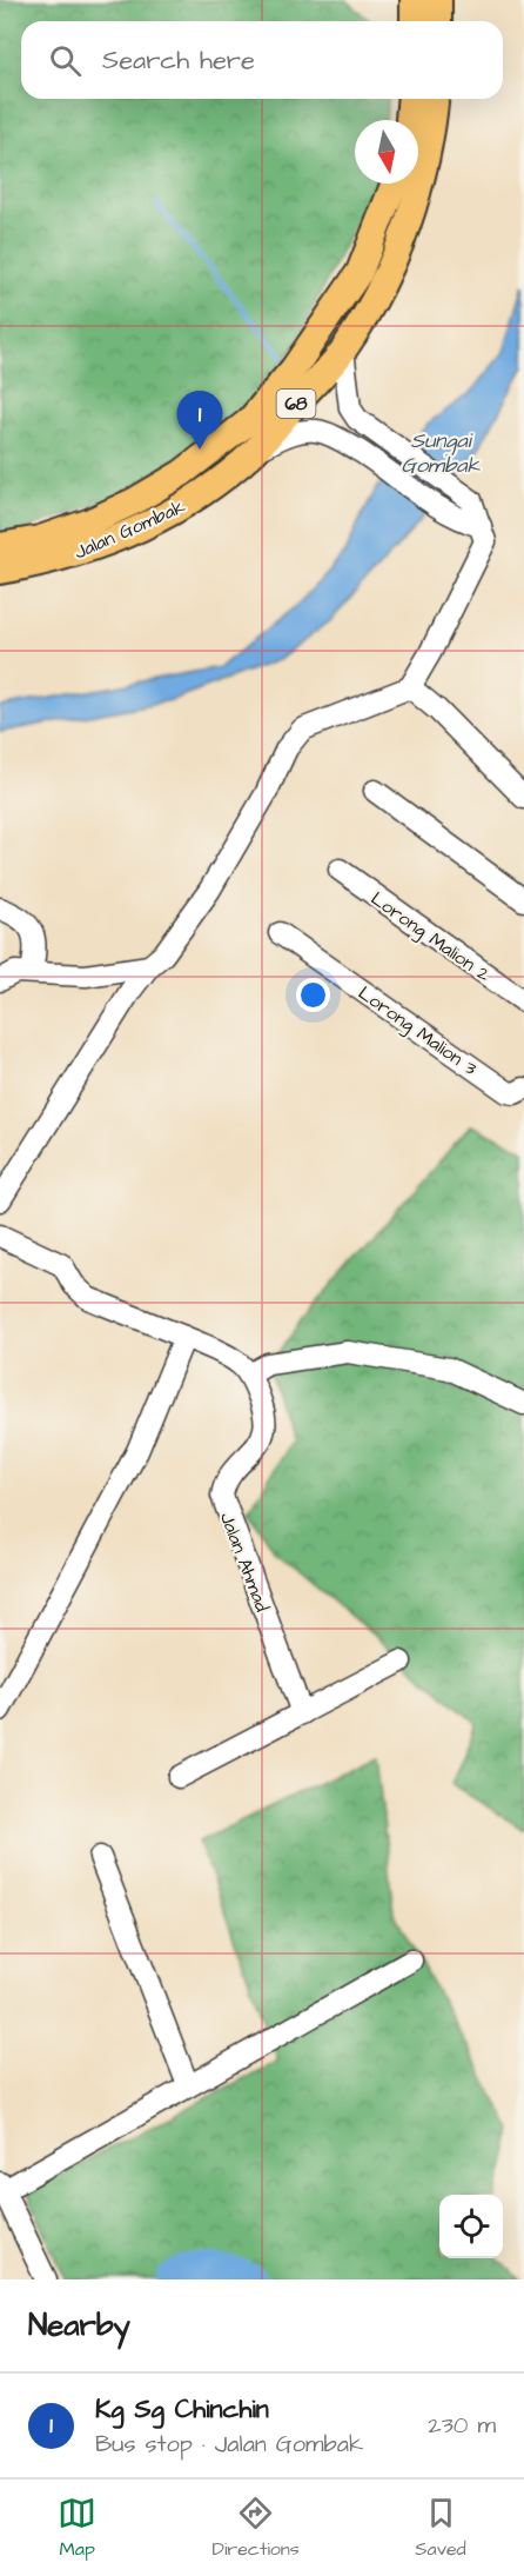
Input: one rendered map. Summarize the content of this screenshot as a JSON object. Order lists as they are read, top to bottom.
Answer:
{
  "streets": {
    "main road": ["68", "Jalan Gombak"],
    "street": ["Lorong Malion 2", "Lorong Malion 3", "Jalan Ahmad"]
  },
  "water": ["Sungai Gombak"],
  "north": "bottom",
  "page": {
    "search": "Search here",
    "pins": "1",
    "heading": "Nearby",
    "list": [
      {
        "mark": "1",
        "name": "Kg Sg Chinchin",
        "note": "Bus stop · Jalan Gombak",
        "value": "230 m"
      }
    ],
    "nav": ["Map", "Directions", "Saved"]
  }
}
